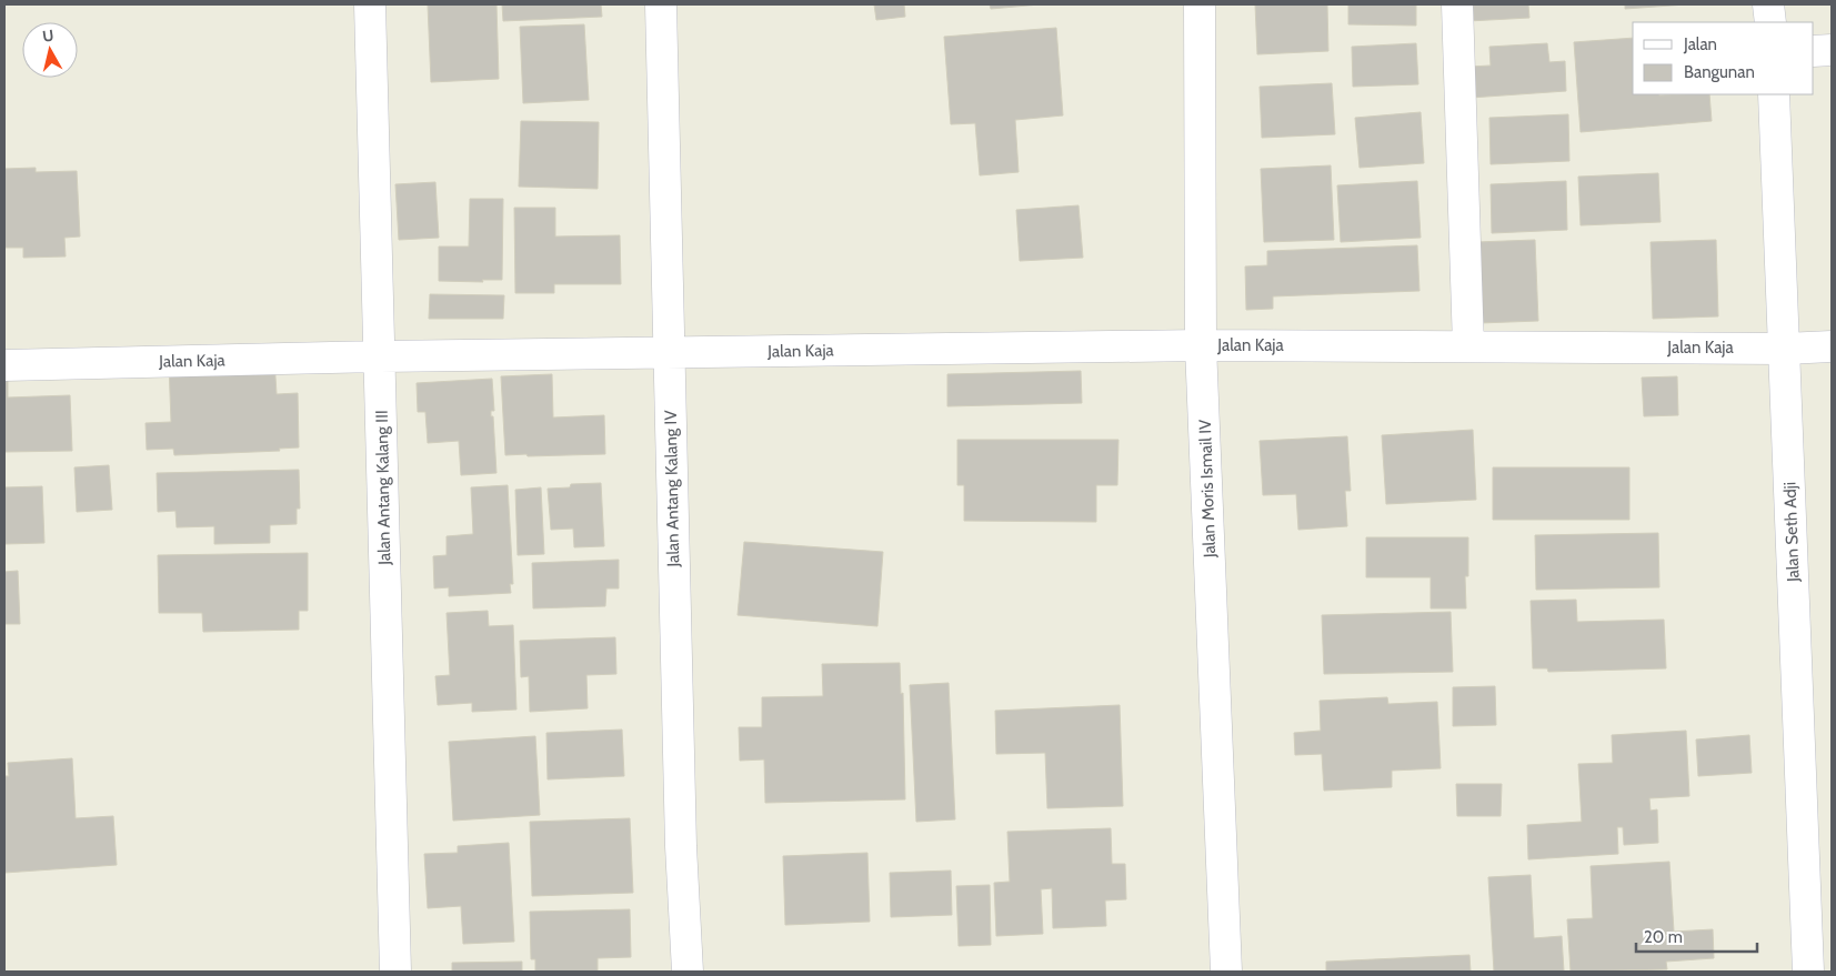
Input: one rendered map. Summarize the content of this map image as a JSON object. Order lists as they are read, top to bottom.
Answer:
{
  "streets": {
    "street": [
      "Jalan Kaja",
      "Jalan Antang Kalang III",
      "Jalan Antang Kalang IV",
      "Jalan Moris Ismail IV",
      "Jalan Seth Adji"
    ]
  },
  "crossings": [
    ["Jalan Kaja", "Jalan Antang Kalang III"],
    ["Jalan Kaja", "Jalan Antang Kalang IV"],
    ["Jalan Kaja", "Jalan Moris Ismail IV"],
    ["Jalan Kaja", "Jalan Seth Adji"]
  ],
  "legend": ["Jalan", "Bangunan"],
  "scale_bar": "20 m",
  "north": "top"
}
